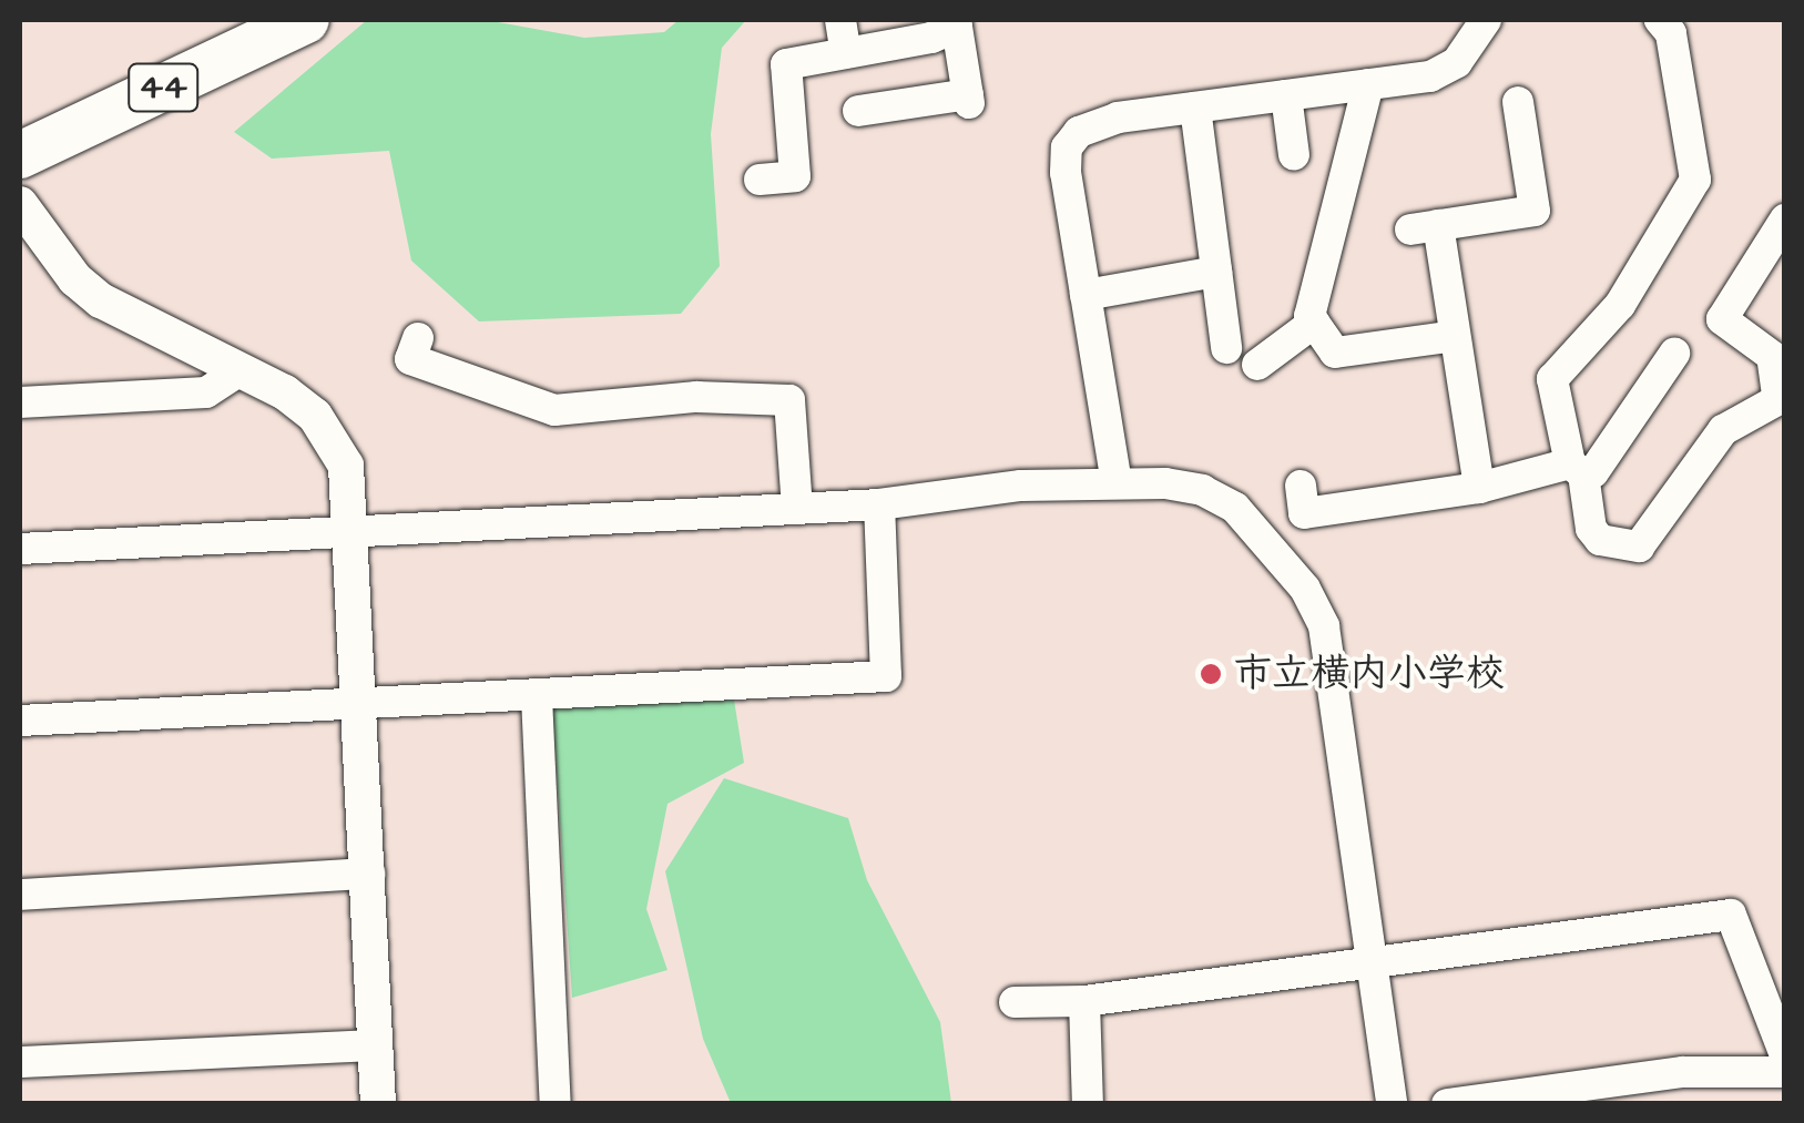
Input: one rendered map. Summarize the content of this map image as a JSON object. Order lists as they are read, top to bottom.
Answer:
{
  "streets": {
    "main road": ["44"]
  },
  "places": ["市立横内小学校"]
}
